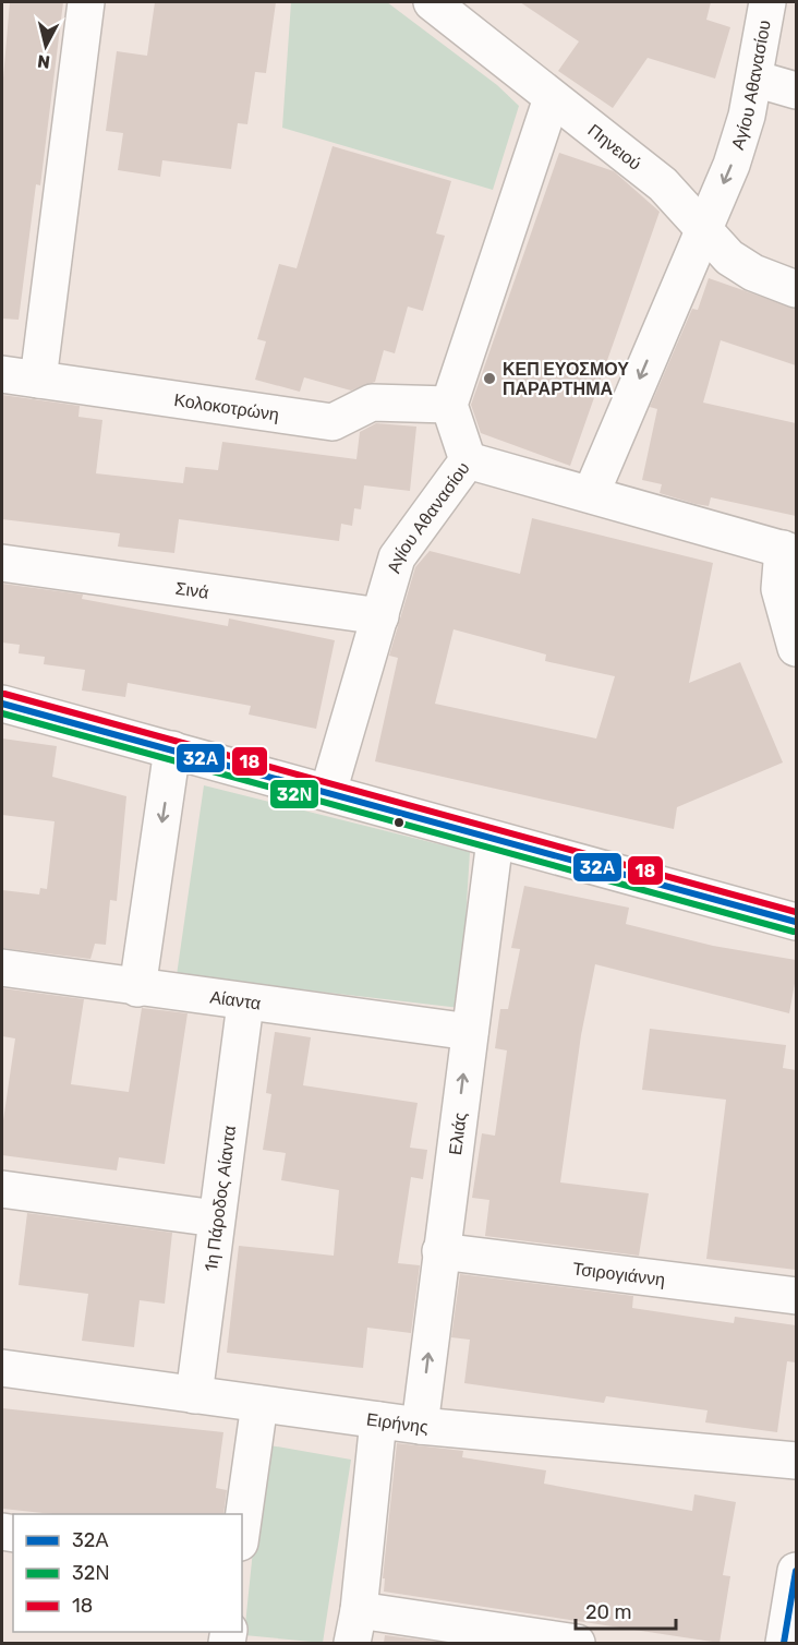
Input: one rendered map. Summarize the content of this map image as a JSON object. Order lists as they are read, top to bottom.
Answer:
{
  "streets": {
    "street": [
      "Αγίου Αθανασίου",
      "Πηνειού",
      "Κολοκοτρώνη",
      "Σινά",
      "Αίαντα",
      "Ελιάς",
      "1η Πάροδος Αίαντα",
      "Τσιρογιάννη",
      "Ειρήνης"
    ]
  },
  "crossings": [
    ["Αγίου Αθανασίου", "Πηνειού"],
    ["Αγίου Αθανασίου", "Κολοκοτρώνη"],
    ["Αγίου Αθανασίου", "Σινά"],
    ["Αίαντα", "Ελιάς"],
    ["Αίαντα", "1η Πάροδος Αίαντα"],
    ["Ελιάς", "Τσιρογιάννη"],
    ["Ελιάς", "Ειρήνης"],
    ["1η Πάροδος Αίαντα", "Ειρήνης"]
  ],
  "one_way": ["Ελιάς"],
  "places": ["ΚΕΠ ΕΥΟΣΜΟΥ ΠΑΡΑΡΤΗΜΑ"],
  "lines": ["transit line 18", "transit line 32Α", "transit line 32Ν"],
  "legend": ["32Α", "32Ν", "18"],
  "scale_bar": "20 m",
  "north": "bottom"
}
